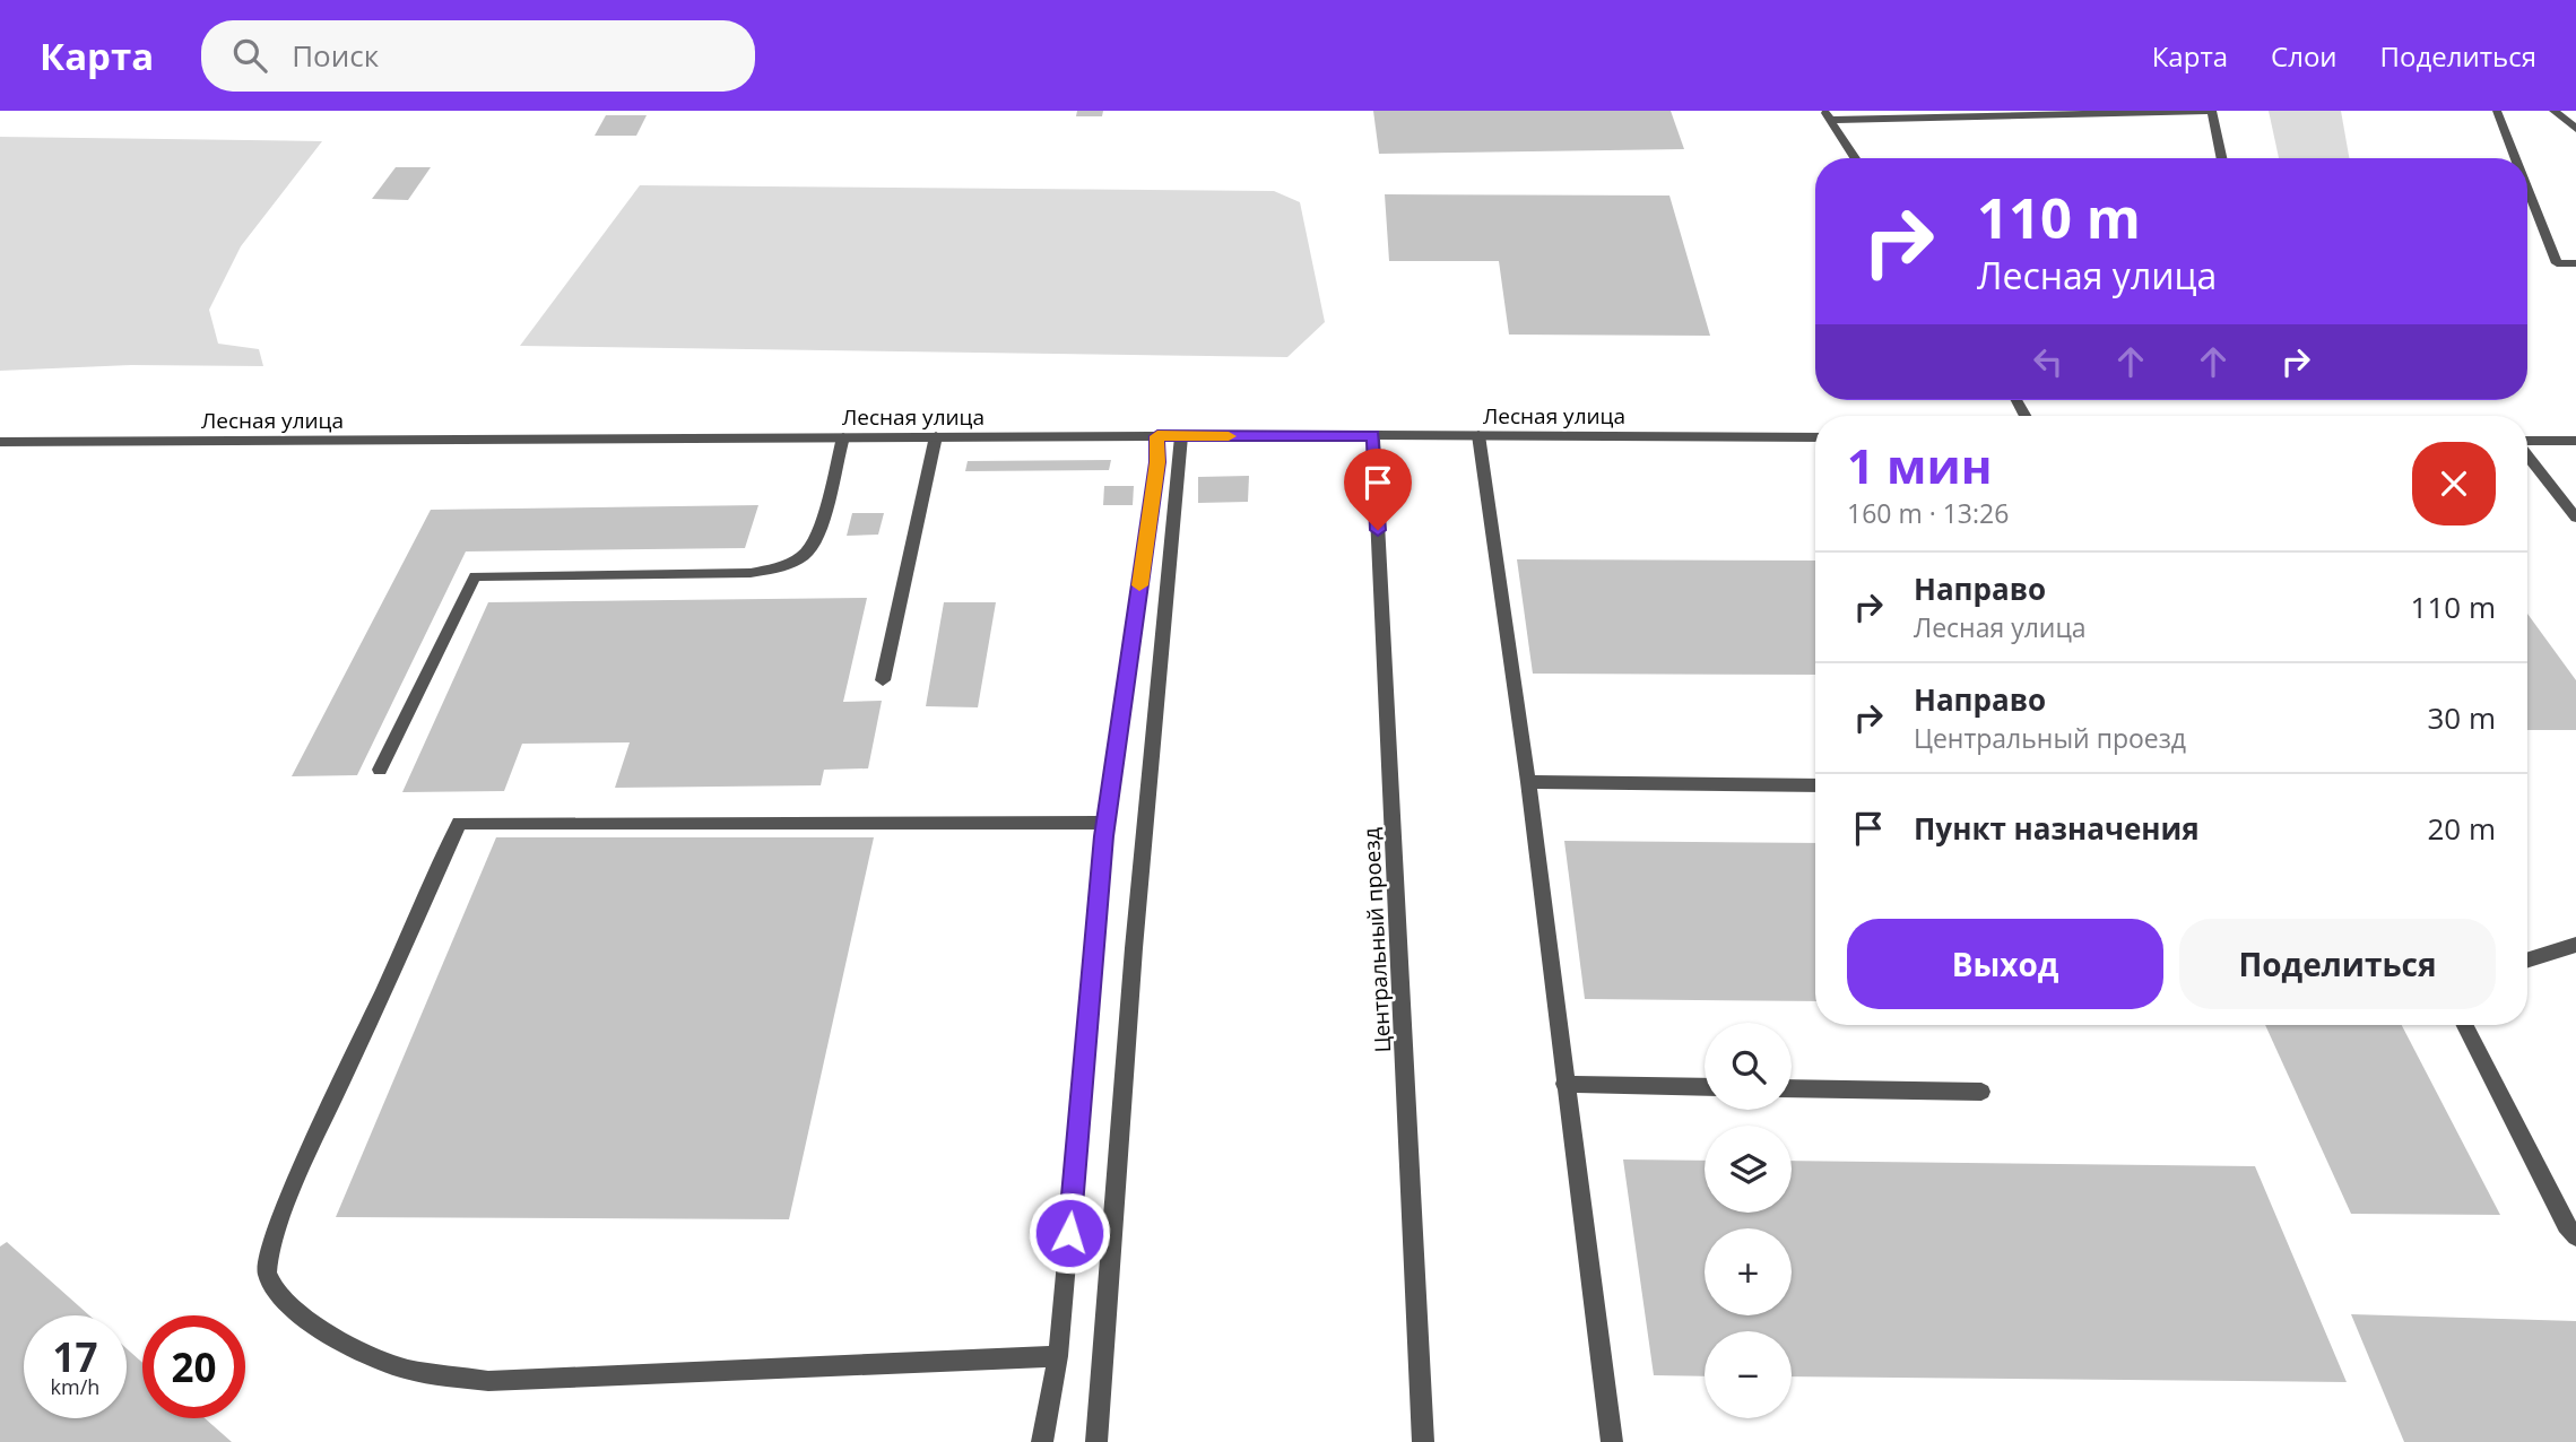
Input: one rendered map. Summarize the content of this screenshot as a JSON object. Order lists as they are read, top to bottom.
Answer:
{
  "streets": {
    "street": ["Лесная улица", "Центральный проезд"]
  },
  "crossings": [
    ["Лесная улица", "Центральный проезд"]
  ],
  "page": {
    "header": "Карта",
    "search": "Поиск",
    "nav": ["Карта", "Слои", "Поделиться"],
    "turn": ["110 m", "Лесная улица"],
    "heading": ["1 мин", "160 m · 13:26"],
    "list": [
      {
        "name": "Направо",
        "note": "Лесная улица",
        "value": "110 m"
      },
      {
        "name": "Направо",
        "note": "Центральный проезд",
        "value": "30 m"
      },
      {
        "name": "Пункт назначения",
        "value": "20 m"
      }
    ],
    "buttons": ["Выход", "Поделиться"],
    "map_buttons": ["+", "−"],
    "speed": "17 km/h",
    "limit": "20"
  }
}
